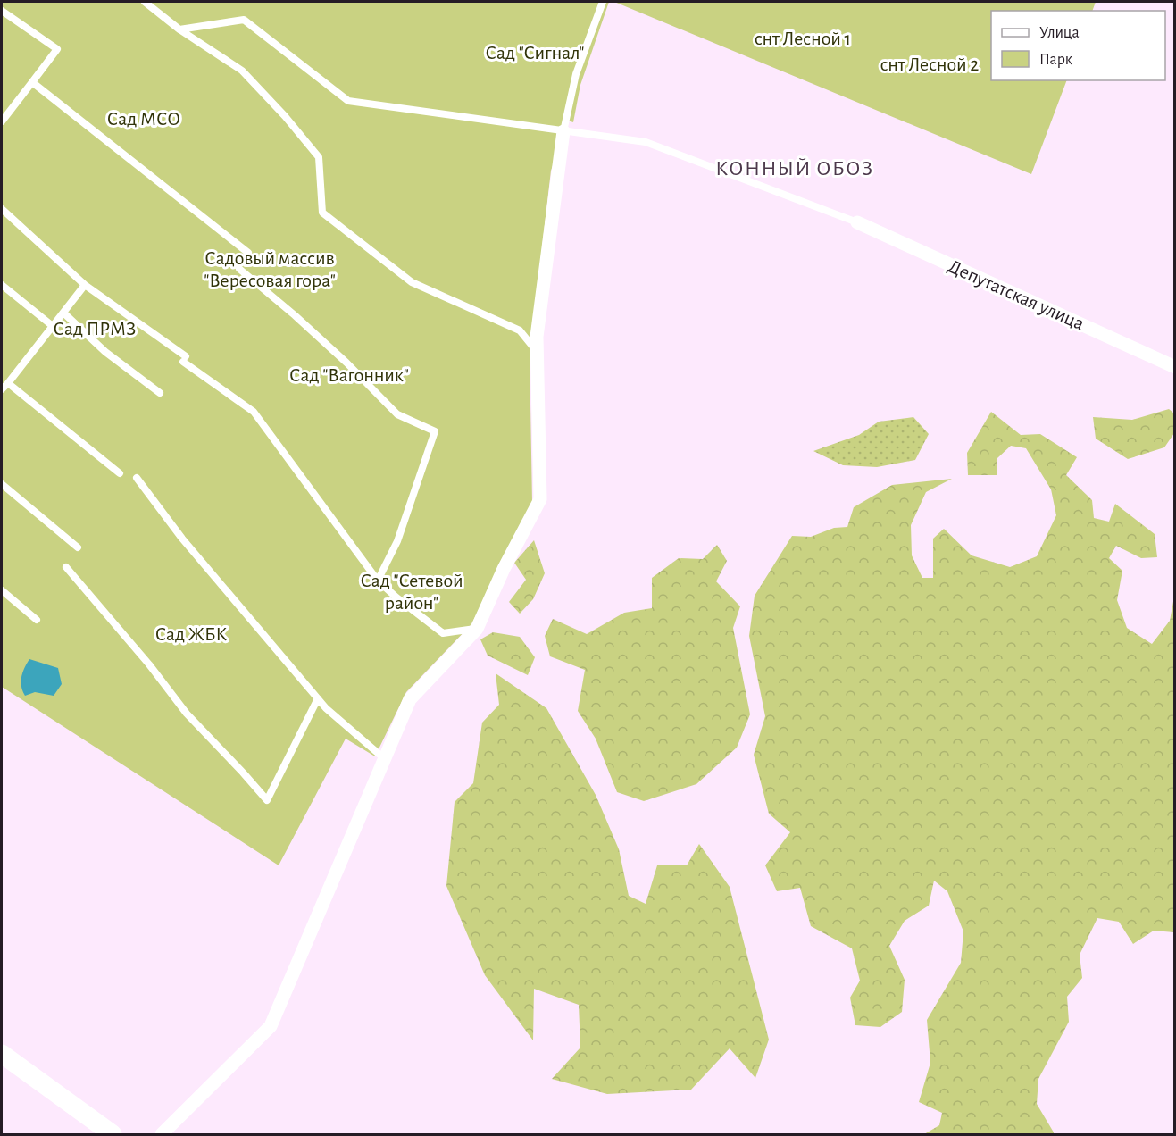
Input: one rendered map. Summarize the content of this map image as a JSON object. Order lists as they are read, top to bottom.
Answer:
{
  "streets": {
    "street": ["Депутатская улица"]
  },
  "districts": ["КОННЫЙ ОБОЗ"],
  "parks": [
    "снт Лесной 1",
    "Сад \"Сигнал\"",
    "снт Лесной 2",
    "Сад МСО",
    "Садовый массив \"Вересовая гора\"",
    "Сад ПРМЗ",
    "Сад \"Вагонник\"",
    "Сад \"Сетевой район\"",
    "Сад ЖБК"
  ],
  "legend": ["Улица", "Парк"]
}
